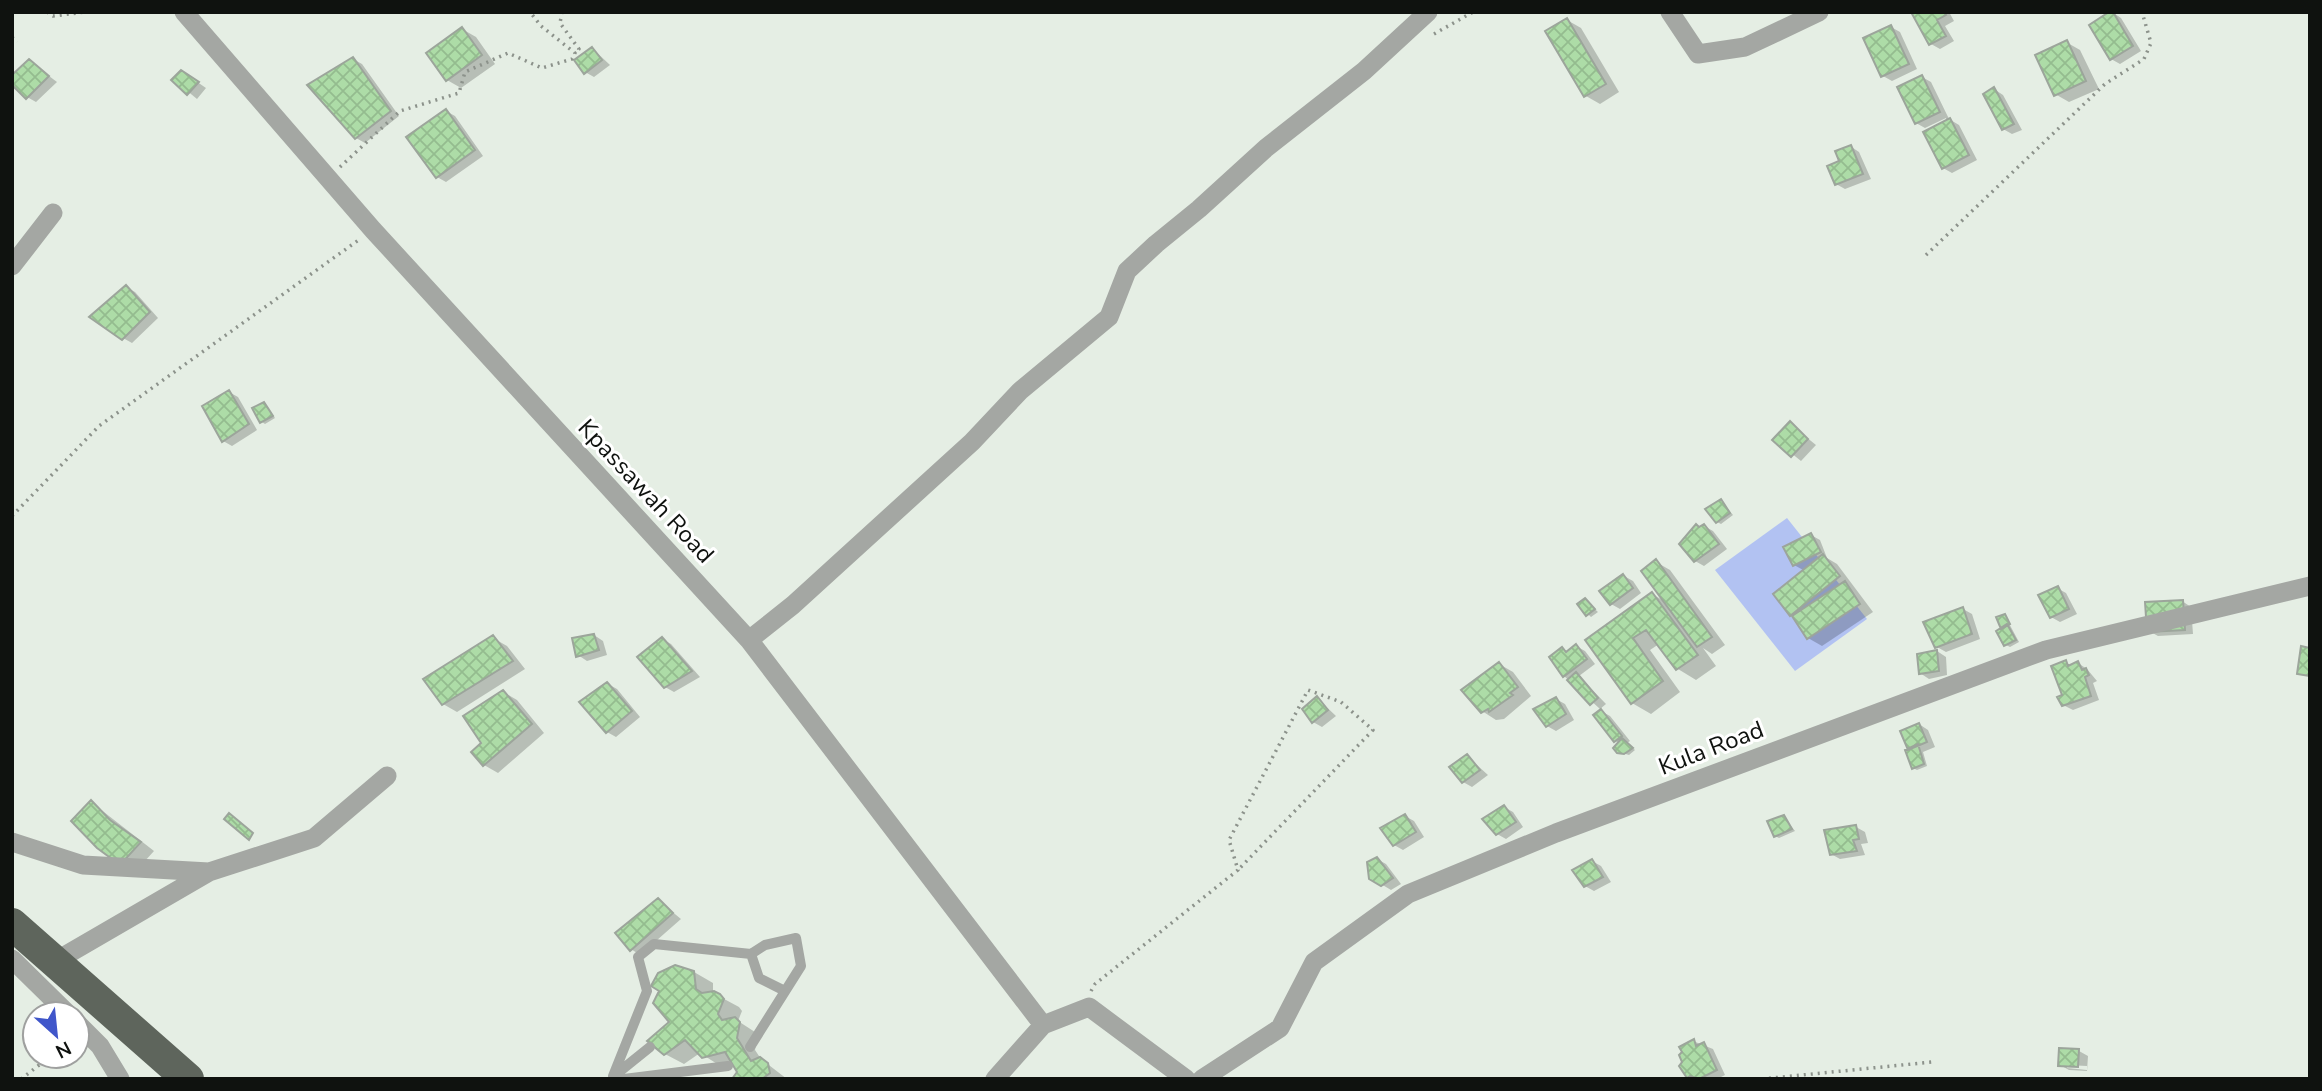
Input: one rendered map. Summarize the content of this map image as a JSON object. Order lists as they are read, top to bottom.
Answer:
{
  "streets": {
    "street": ["Kpassawah Road", "Kula Road"]
  },
  "north": "bottom right"
}
